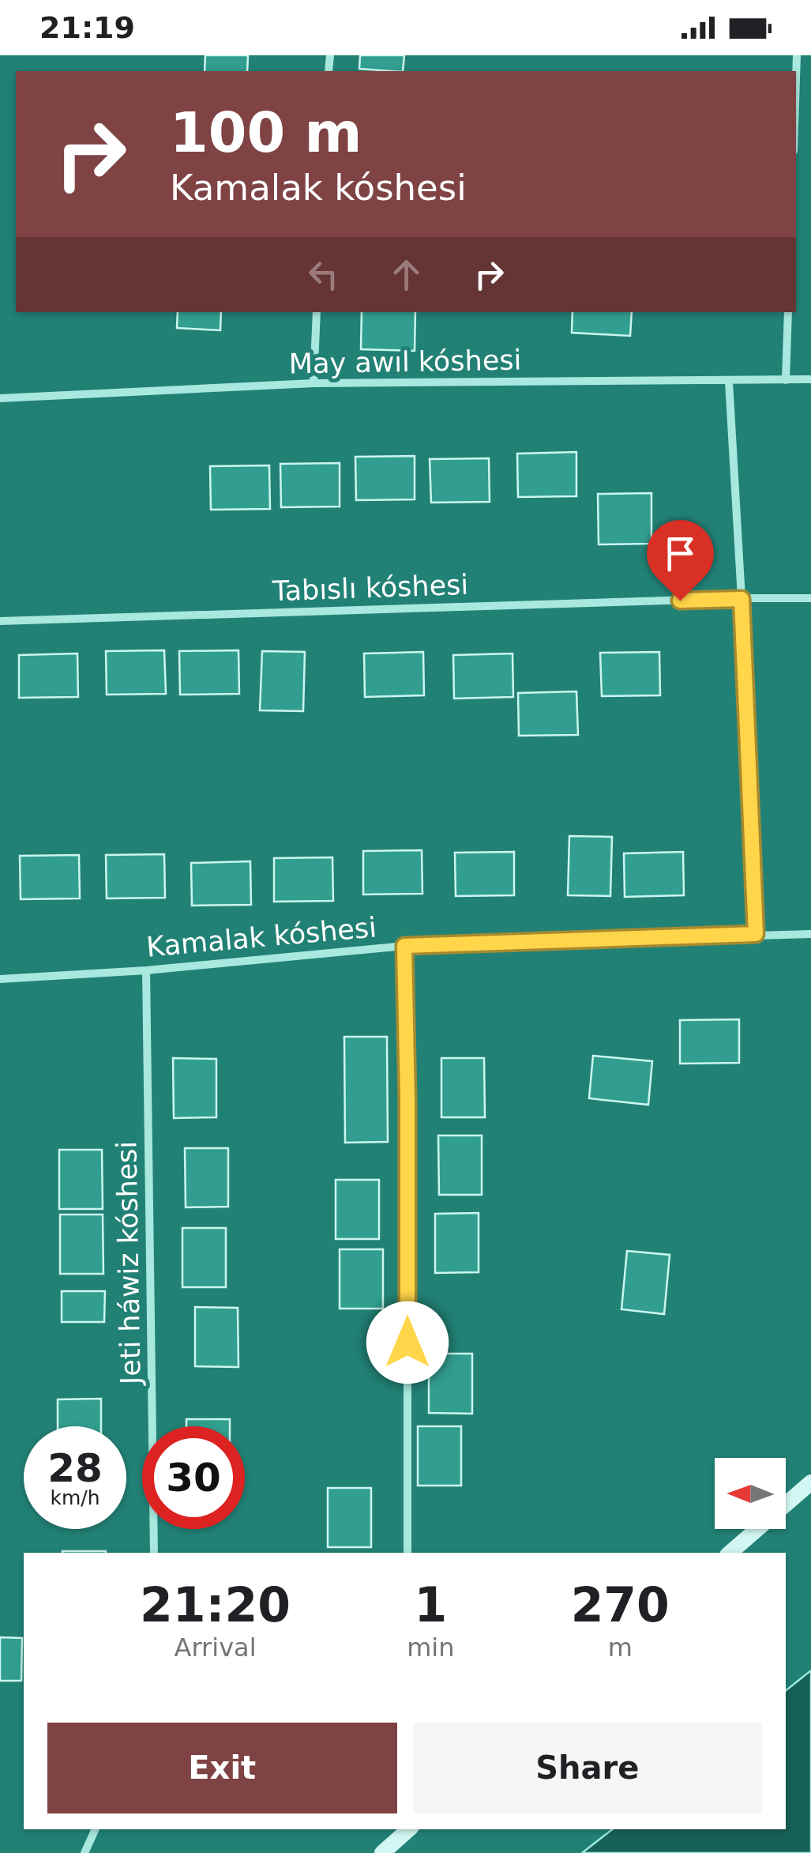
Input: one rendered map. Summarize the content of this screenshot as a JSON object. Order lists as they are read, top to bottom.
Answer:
{
  "streets": {
    "street": [
      "May awıl kóshesi",
      "Tabıslı kóshesi",
      "Kamalak kóshesi",
      "Jeti háwiz kóshesi"
    ]
  },
  "crossings": [
    ["Kamalak kóshesi", "Jeti háwiz kóshesi"]
  ],
  "north": "left",
  "page": {
    "status": "21:19",
    "turn": ["100 m", "Kamalak kóshesi"],
    "speed": "28 km/h",
    "limit": "30",
    "eta": [
      "21:20",
      "Arrival",
      "1",
      "min",
      "270",
      "m"
    ],
    "buttons": ["Exit", "Share"]
  }
}
